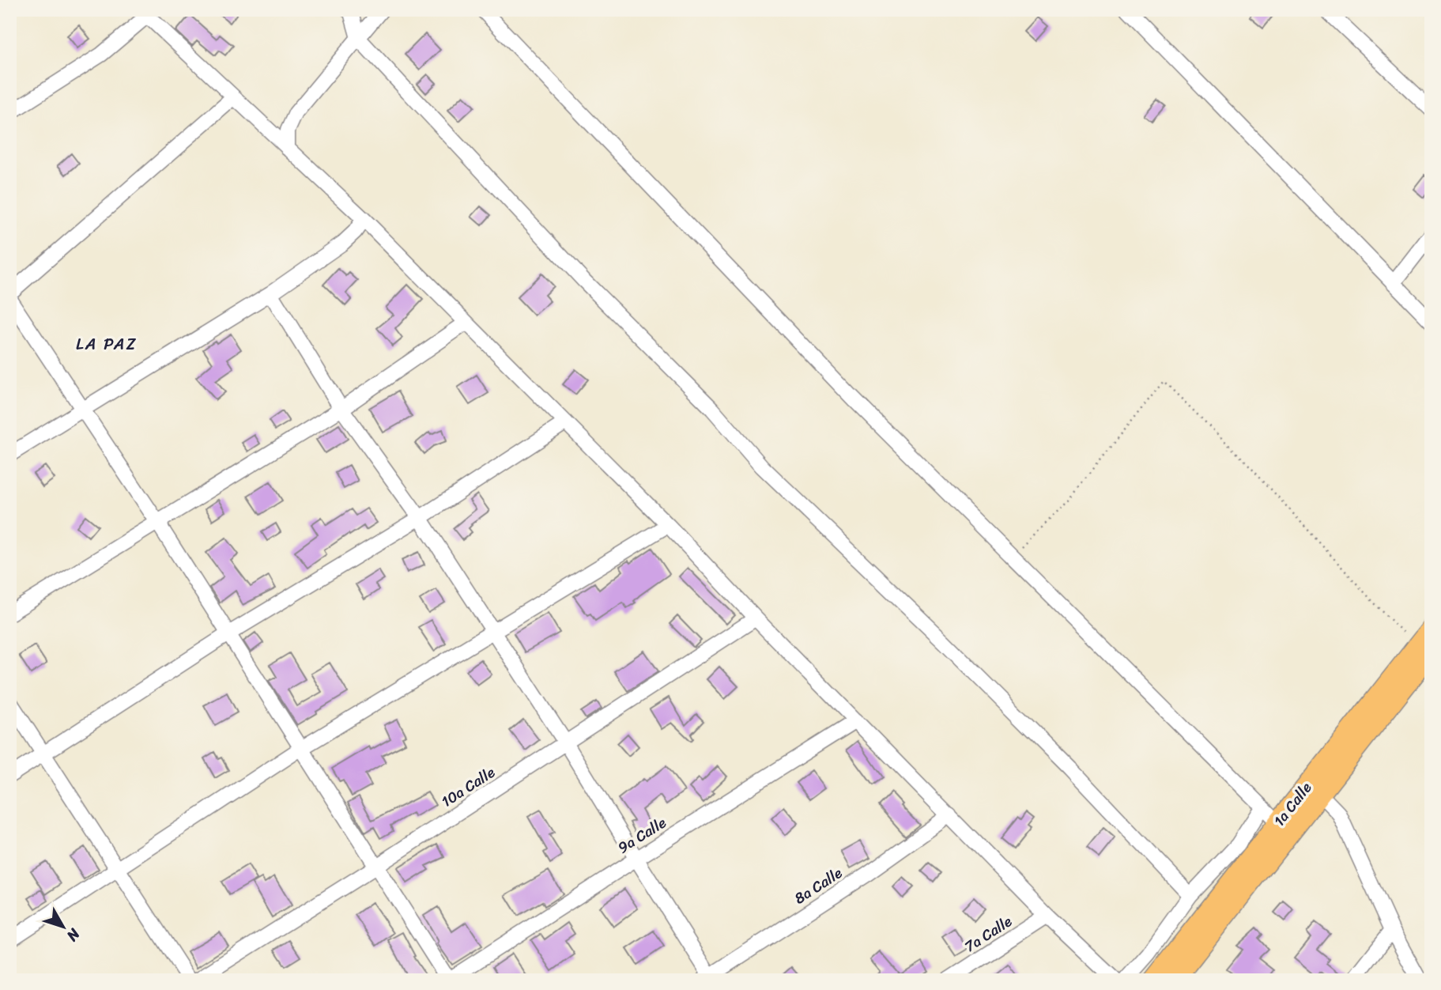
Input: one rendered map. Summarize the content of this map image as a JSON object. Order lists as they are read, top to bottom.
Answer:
{
  "streets": {
    "main road": ["1a Calle"],
    "street": [
      "10a Calle",
      "9a Calle",
      "8a Calle",
      "7a Calle"
    ]
  },
  "districts": ["LA PAZ"],
  "north": "bottom right"
}
